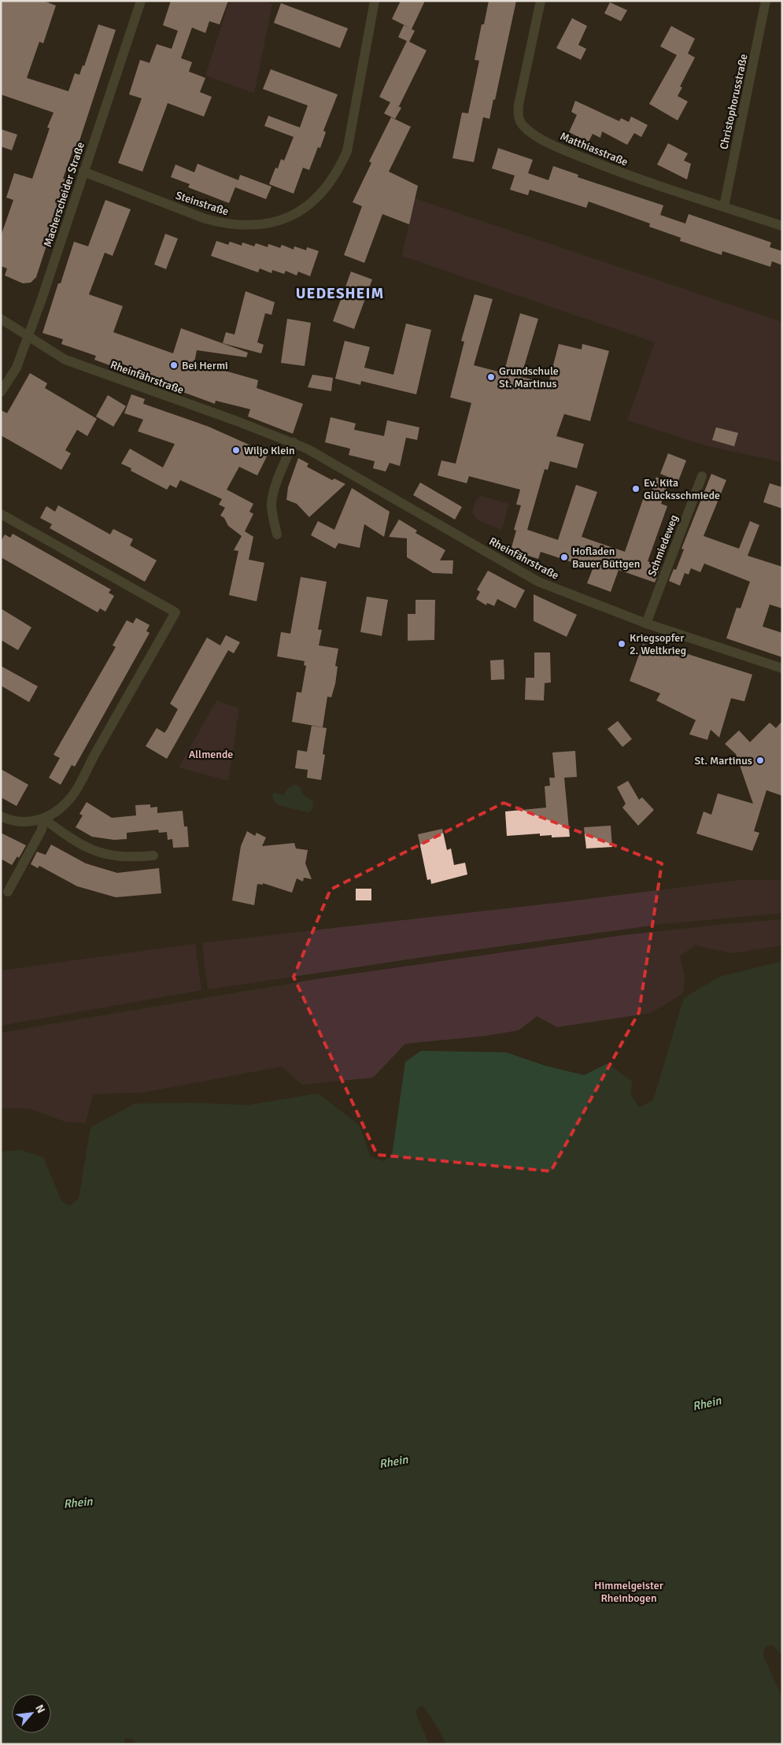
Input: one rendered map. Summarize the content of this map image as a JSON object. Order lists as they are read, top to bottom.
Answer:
{
  "streets": {
    "street": [
      "Christophorusstraße",
      "Matthiasstraße",
      "Macherscheider Straße",
      "Steinstraße",
      "Rheinfährstraße",
      "Schmiedeweg"
    ]
  },
  "crossings": [
    ["Christophorusstraße", "Matthiasstraße"],
    ["Macherscheider Straße", "Steinstraße"],
    ["Macherscheider Straße", "Rheinfährstraße"],
    ["Rheinfährstraße", "Schmiedeweg"]
  ],
  "districts": ["UEDESHEIM"],
  "water": ["Rhein"],
  "parks": ["Allmende", "Himmelgeister Rheinbogen"],
  "places": [
    "Bei Hermi",
    "Grundschule St. Martinus",
    "Wiljo Klein",
    "Ev. Kita Glücksschmiede",
    "Hofladen Bauer Büttgen",
    "Kriegsopfer 2. Weltkrieg",
    "St. Martinus"
  ],
  "north": "top right"
}
